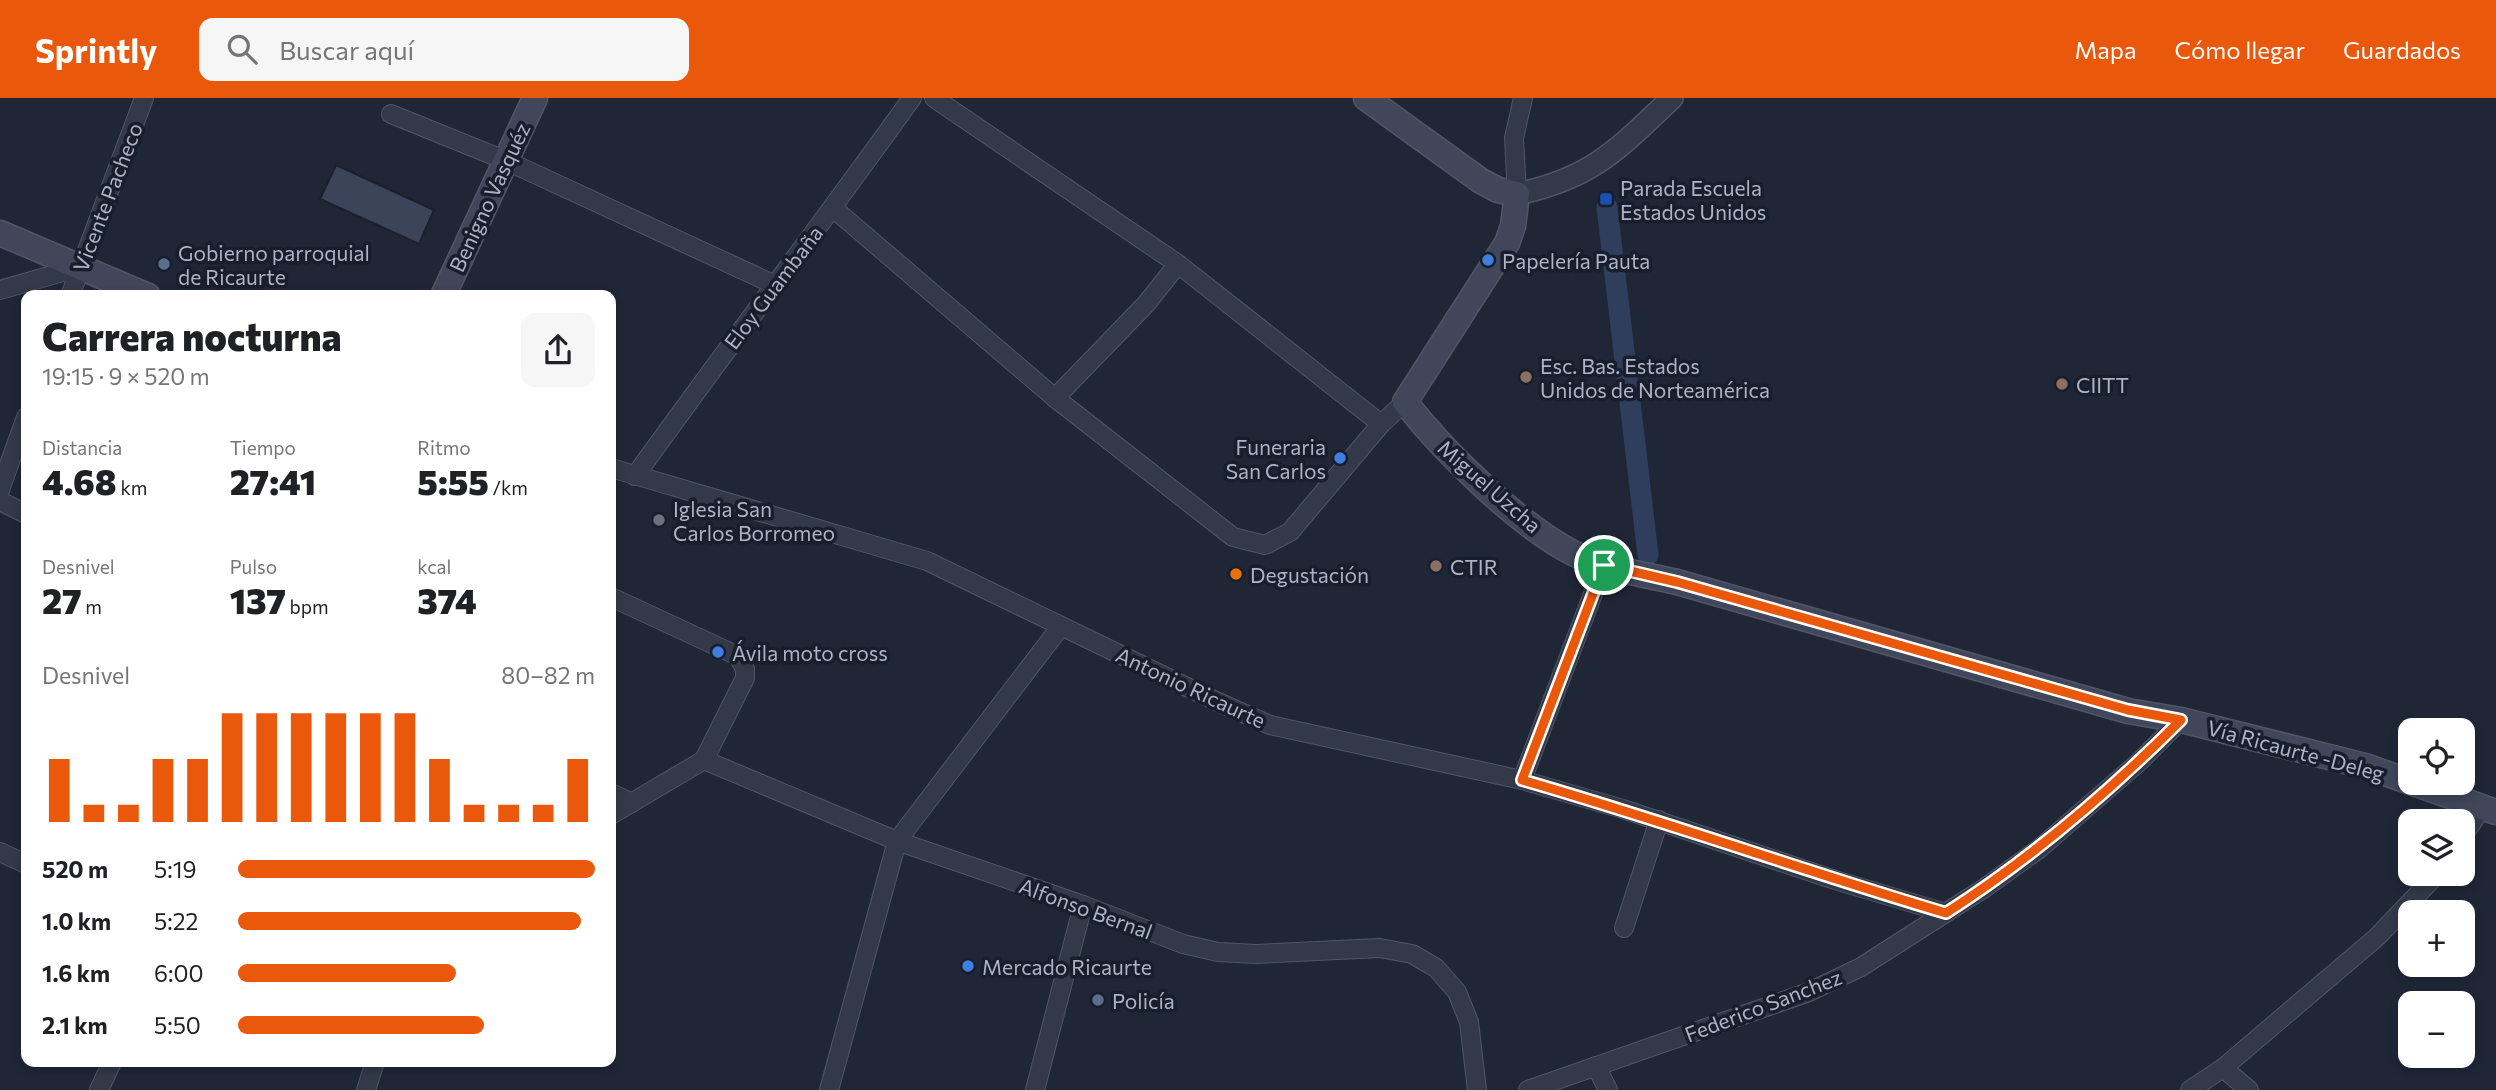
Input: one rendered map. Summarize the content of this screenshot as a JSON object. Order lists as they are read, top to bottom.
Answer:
{
  "streets": {
    "main road": ["Benigno Vasquéz", "Miguel Uzcha", "Vía Ricaurte -Deleg"],
    "street": [
      "Vicente Pacheco",
      "Eloy Guambaña",
      "Antonio Ricaurte",
      "Alfonso Bernal",
      "Federico Sanchez"
    ]
  },
  "crossings": [
    ["Eloy Guambaña", "Antonio Ricaurte"],
    ["Miguel Uzcha", "Vía Ricaurte -Deleg"],
    ["Miguel Uzcha", "Federico Sanchez"],
    ["Antonio Ricaurte", "Federico Sanchez"],
    ["Vía Ricaurte -Deleg", "Federico Sanchez"]
  ],
  "places": {
    "transit": ["Parada Escuela Estados Unidos"],
    "other": [
      "Papelería Pauta",
      "Gobierno parroquial de Ricaurte",
      "Esc. Bas. Estados Unidos de Norteamérica",
      "CIITT",
      "Funeraria San Carlos",
      "Iglesia San Carlos Borromeo",
      "CTIR",
      "Degustación",
      "Ávila moto cross",
      "Mercado Ricaurte",
      "Policía"
    ]
  },
  "page": {
    "header": "Sprintly",
    "search": "Buscar aquí",
    "nav": ["Mapa", "Cómo llegar", "Guardados"],
    "heading": ["Carrera nocturna", "19:15 · 9 × 520 m"],
    "stats": [
      ["Distancia", "4.68 km"],
      ["Tiempo", "27:41"],
      ["Ritmo", "5:55 /km"],
      ["Desnivel", "27 m"],
      ["Pulso", "137 bpm"],
      ["kcal", "374"]
    ],
    "chart": ["Desnivel", "80–82 m"],
    "map_buttons": ["+", "−"],
    "list": [
      {
        "name": "520 m",
        "note": "5:19"
      },
      {
        "name": "1.0 km",
        "note": "5:22"
      },
      {
        "name": "1.6 km",
        "note": "6:00"
      },
      {
        "name": "2.1 km",
        "note": "5:50"
      }
    ]
  }
}
